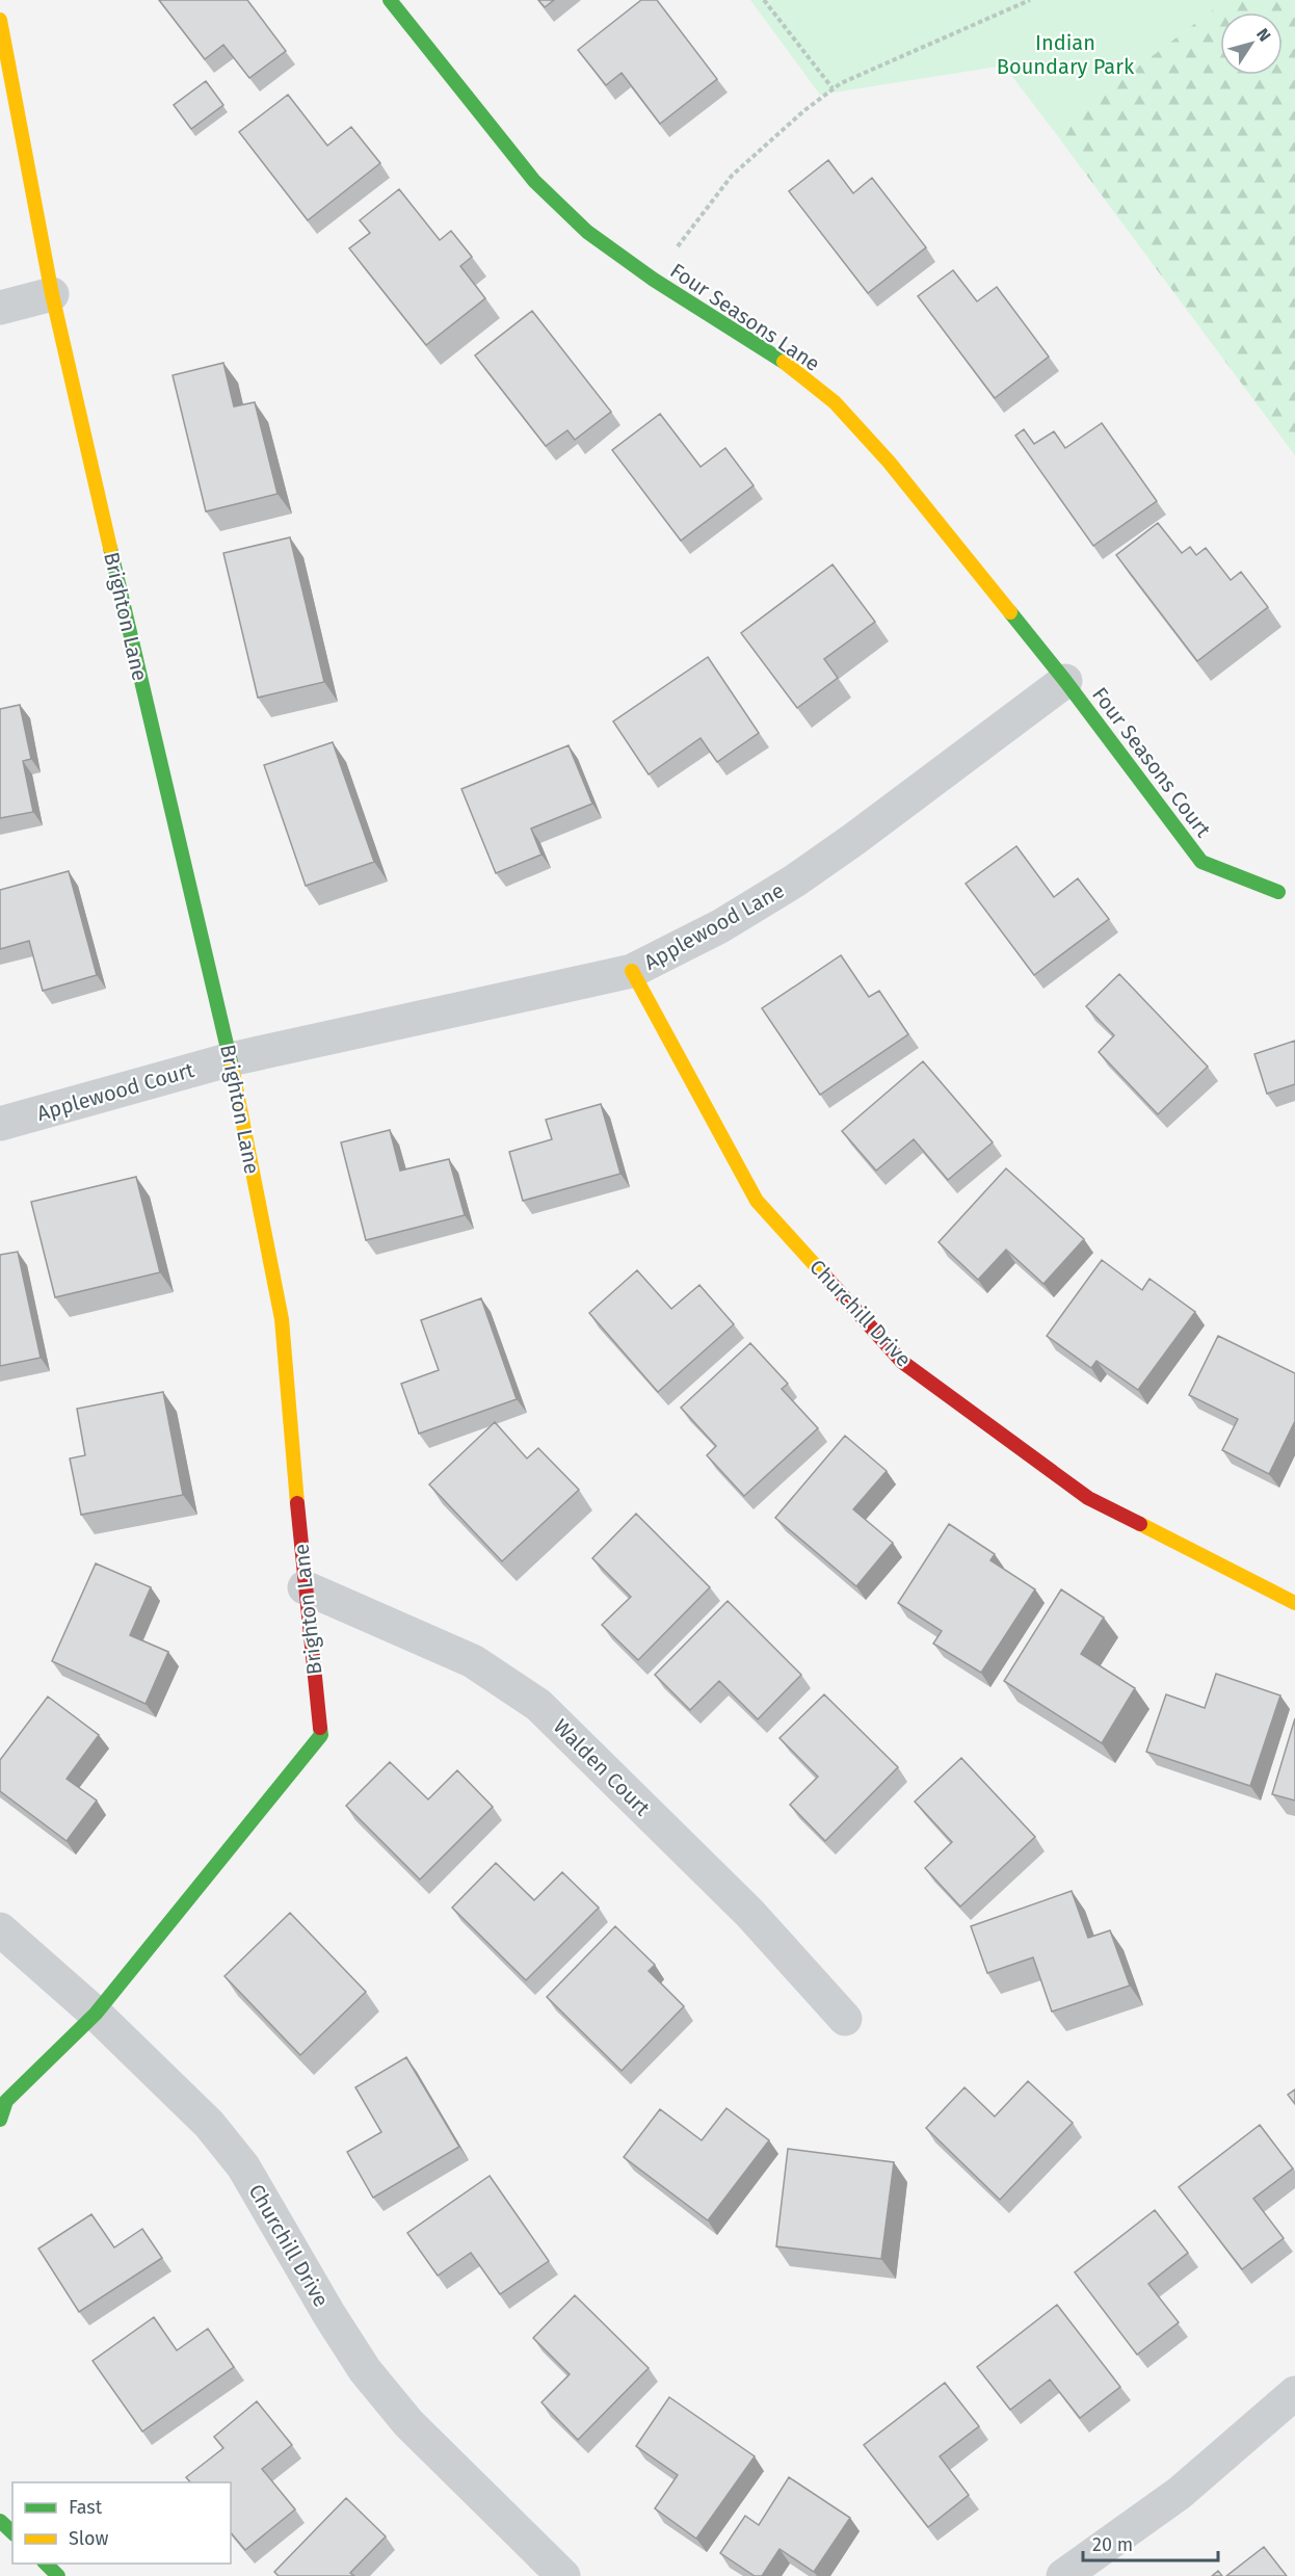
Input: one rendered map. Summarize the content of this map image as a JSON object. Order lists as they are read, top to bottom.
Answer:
{
  "streets": {
    "street": [
      "Four Seasons Lane",
      "Brighton Lane",
      "Four Seasons Court",
      "Applewood Lane",
      "Applewood Court",
      "Churchill Drive",
      "Walden Court"
    ]
  },
  "crossings": [
    ["Four Seasons Lane", "Four Seasons Court"],
    ["Four Seasons Lane", "Applewood Lane"],
    ["Brighton Lane", "Applewood Lane"],
    ["Brighton Lane", "Applewood Court"],
    ["Brighton Lane", "Churchill Drive"],
    ["Brighton Lane", "Walden Court"],
    ["Four Seasons Court", "Applewood Lane"],
    ["Applewood Lane", "Applewood Court"],
    ["Applewood Lane", "Churchill Drive"]
  ],
  "parks": ["Indian Boundary Park"],
  "legend": ["Fast", "Slow"],
  "scale_bar": "20 m",
  "north": "top right"
}
